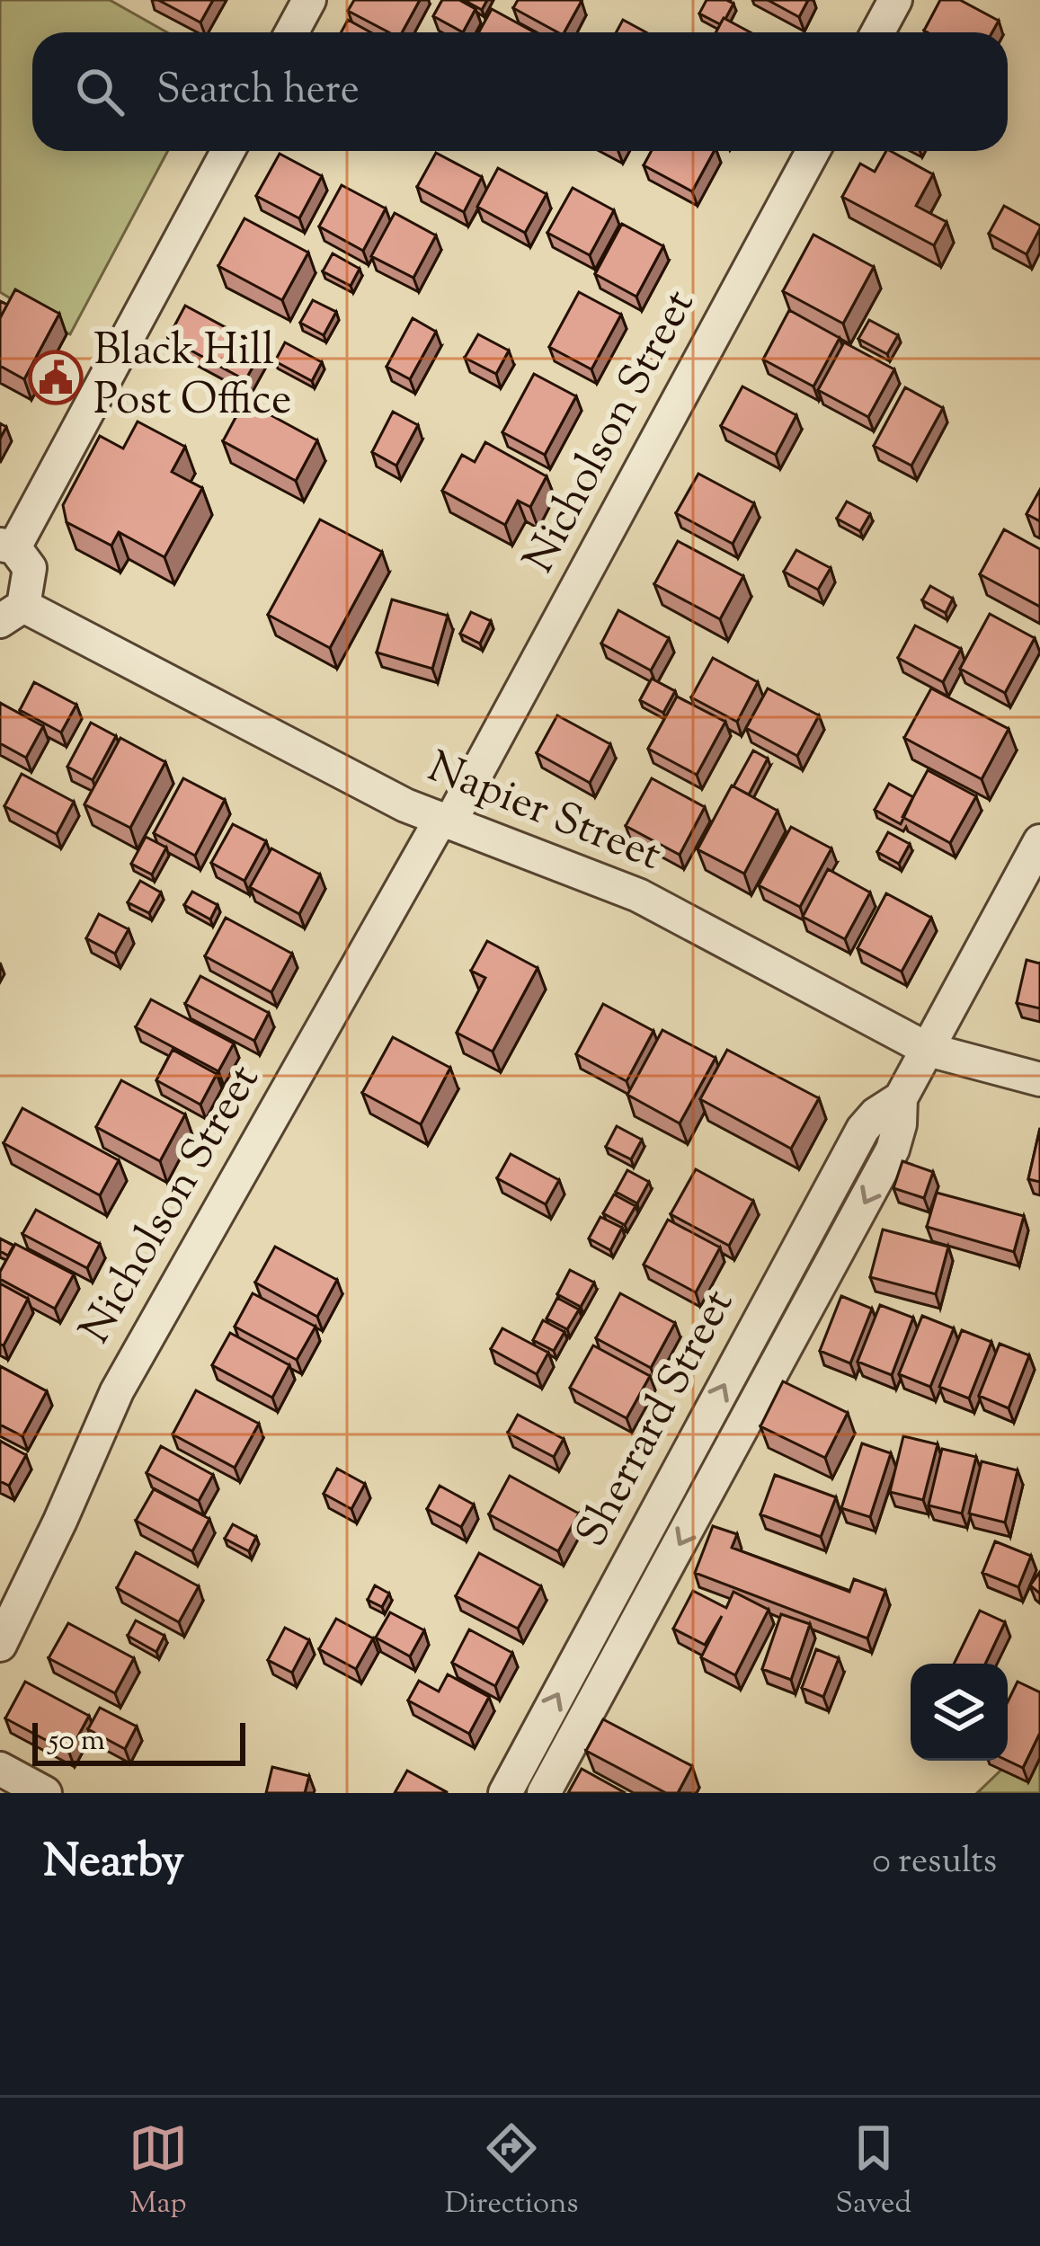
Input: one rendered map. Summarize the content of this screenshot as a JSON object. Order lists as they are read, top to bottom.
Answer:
{
  "streets": {
    "street": ["Nicholson Street", "Napier Street", "Sherrard Street"]
  },
  "crossings": [
    ["Nicholson Street", "Napier Street"],
    ["Napier Street", "Sherrard Street"]
  ],
  "places": {
    "public building": ["Black Hill Post Office"]
  },
  "scale_bar": "50 m",
  "page": {
    "search": "Search here",
    "scale": "50 m",
    "heading": ["Nearby", "0 results"],
    "nav": ["Map", "Directions", "Saved"]
  }
}
